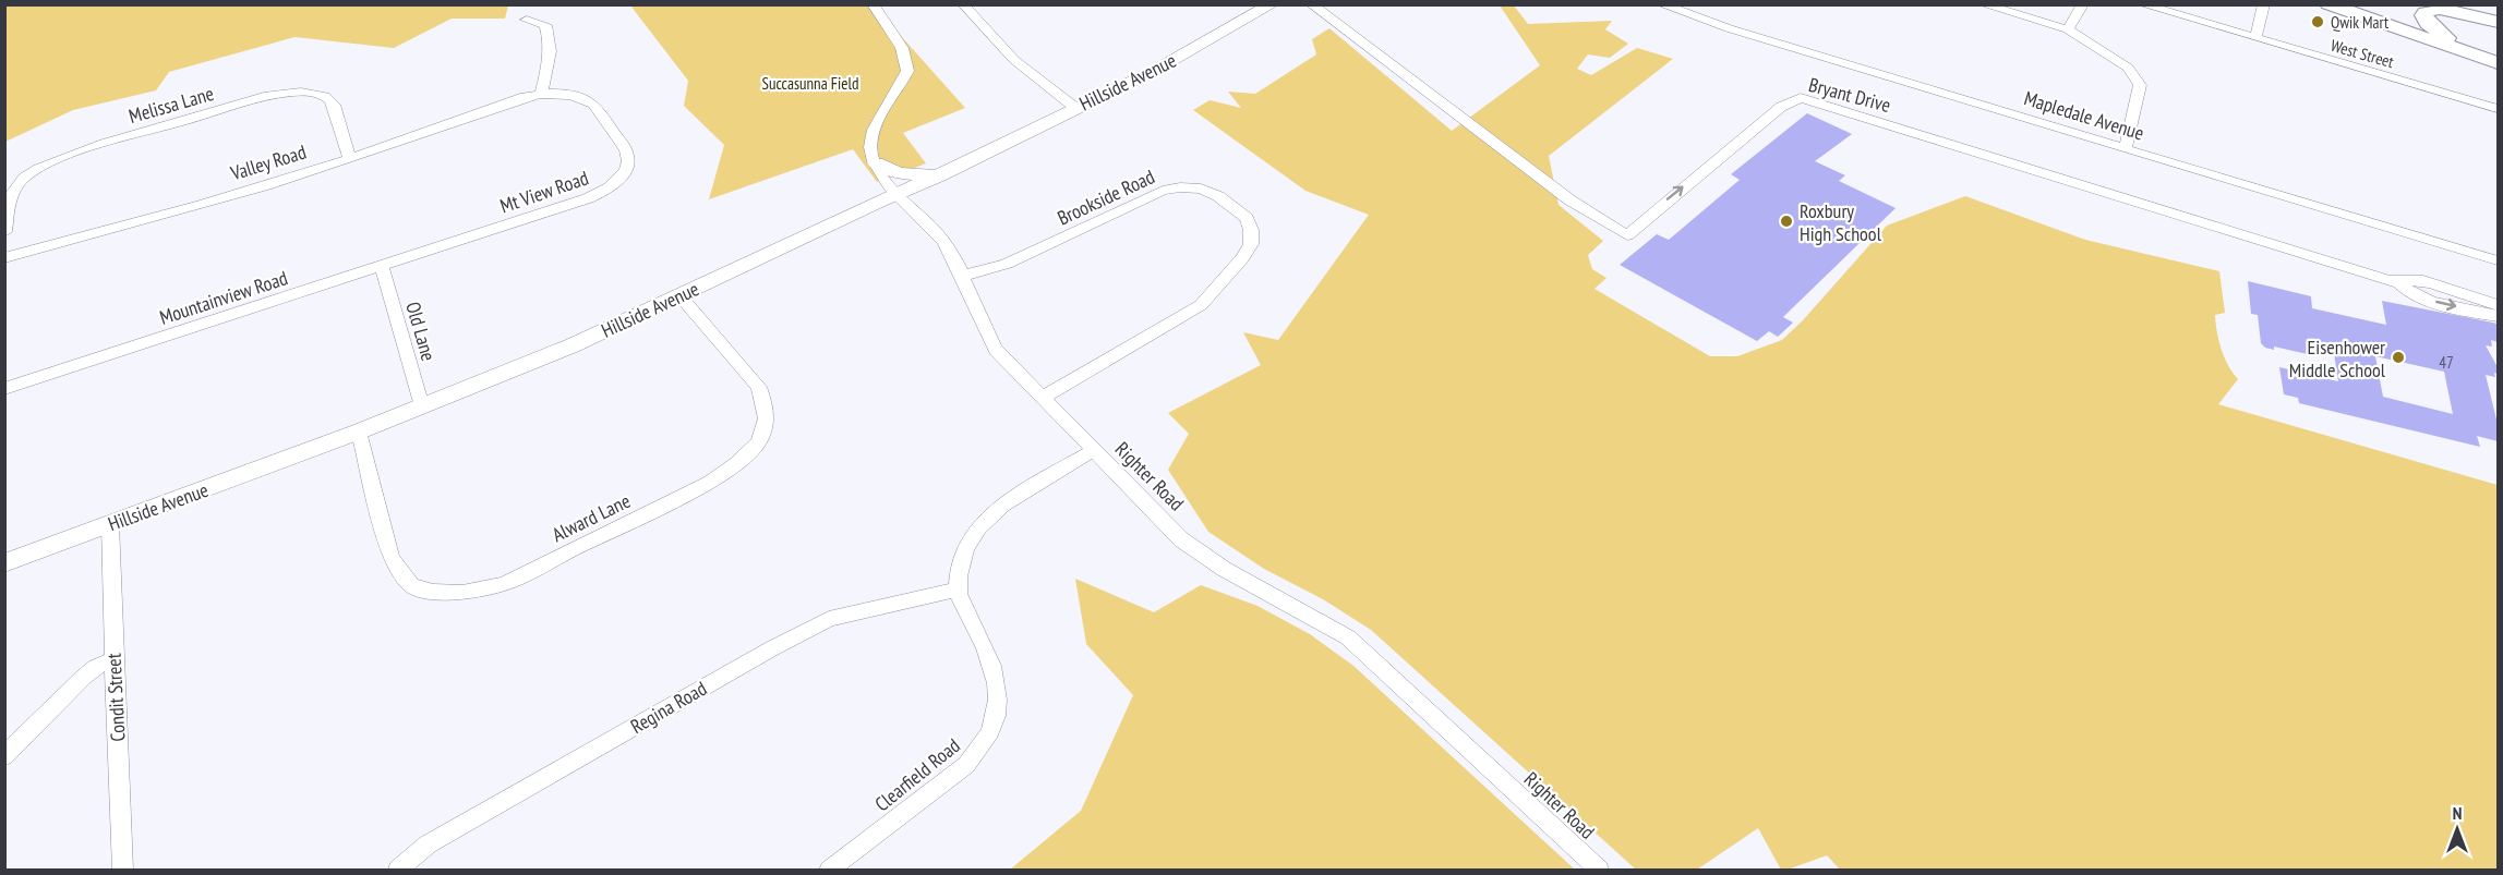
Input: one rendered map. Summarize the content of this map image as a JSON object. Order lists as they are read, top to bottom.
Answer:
{
  "streets": {
    "main road": ["Hillside Avenue"],
    "street": [
      "West Street",
      "Bryant Drive",
      "Melissa Lane",
      "Mapledale Avenue",
      "Valley Road",
      "Mt View Road",
      "Brookside Road",
      "Mountainview Road",
      "Old Lane",
      "Righter Road",
      "Alward Lane",
      "Condit Street",
      "Regina Road",
      "Clearfield Road"
    ]
  },
  "crossings": [
    ["Hillside Avenue", "Old Lane"],
    ["Hillside Avenue", "Righter Road"],
    ["Hillside Avenue", "Alward Lane"],
    ["Hillside Avenue", "Condit Street"],
    ["Melissa Lane", "Valley Road"],
    ["Valley Road", "Mt View Road"],
    ["Mt View Road", "Mountainview Road"],
    ["Brookside Road", "Righter Road"],
    ["Mountainview Road", "Old Lane"],
    ["Regina Road", "Clearfield Road"]
  ],
  "one_way": ["Bryant Drive"],
  "parks": ["Succasunna Field"],
  "places": ["Qwik Mart", "Roxbury High School", "Eisenhower Middle School"],
  "house_numbers": ["47"],
  "north": "top"
}
